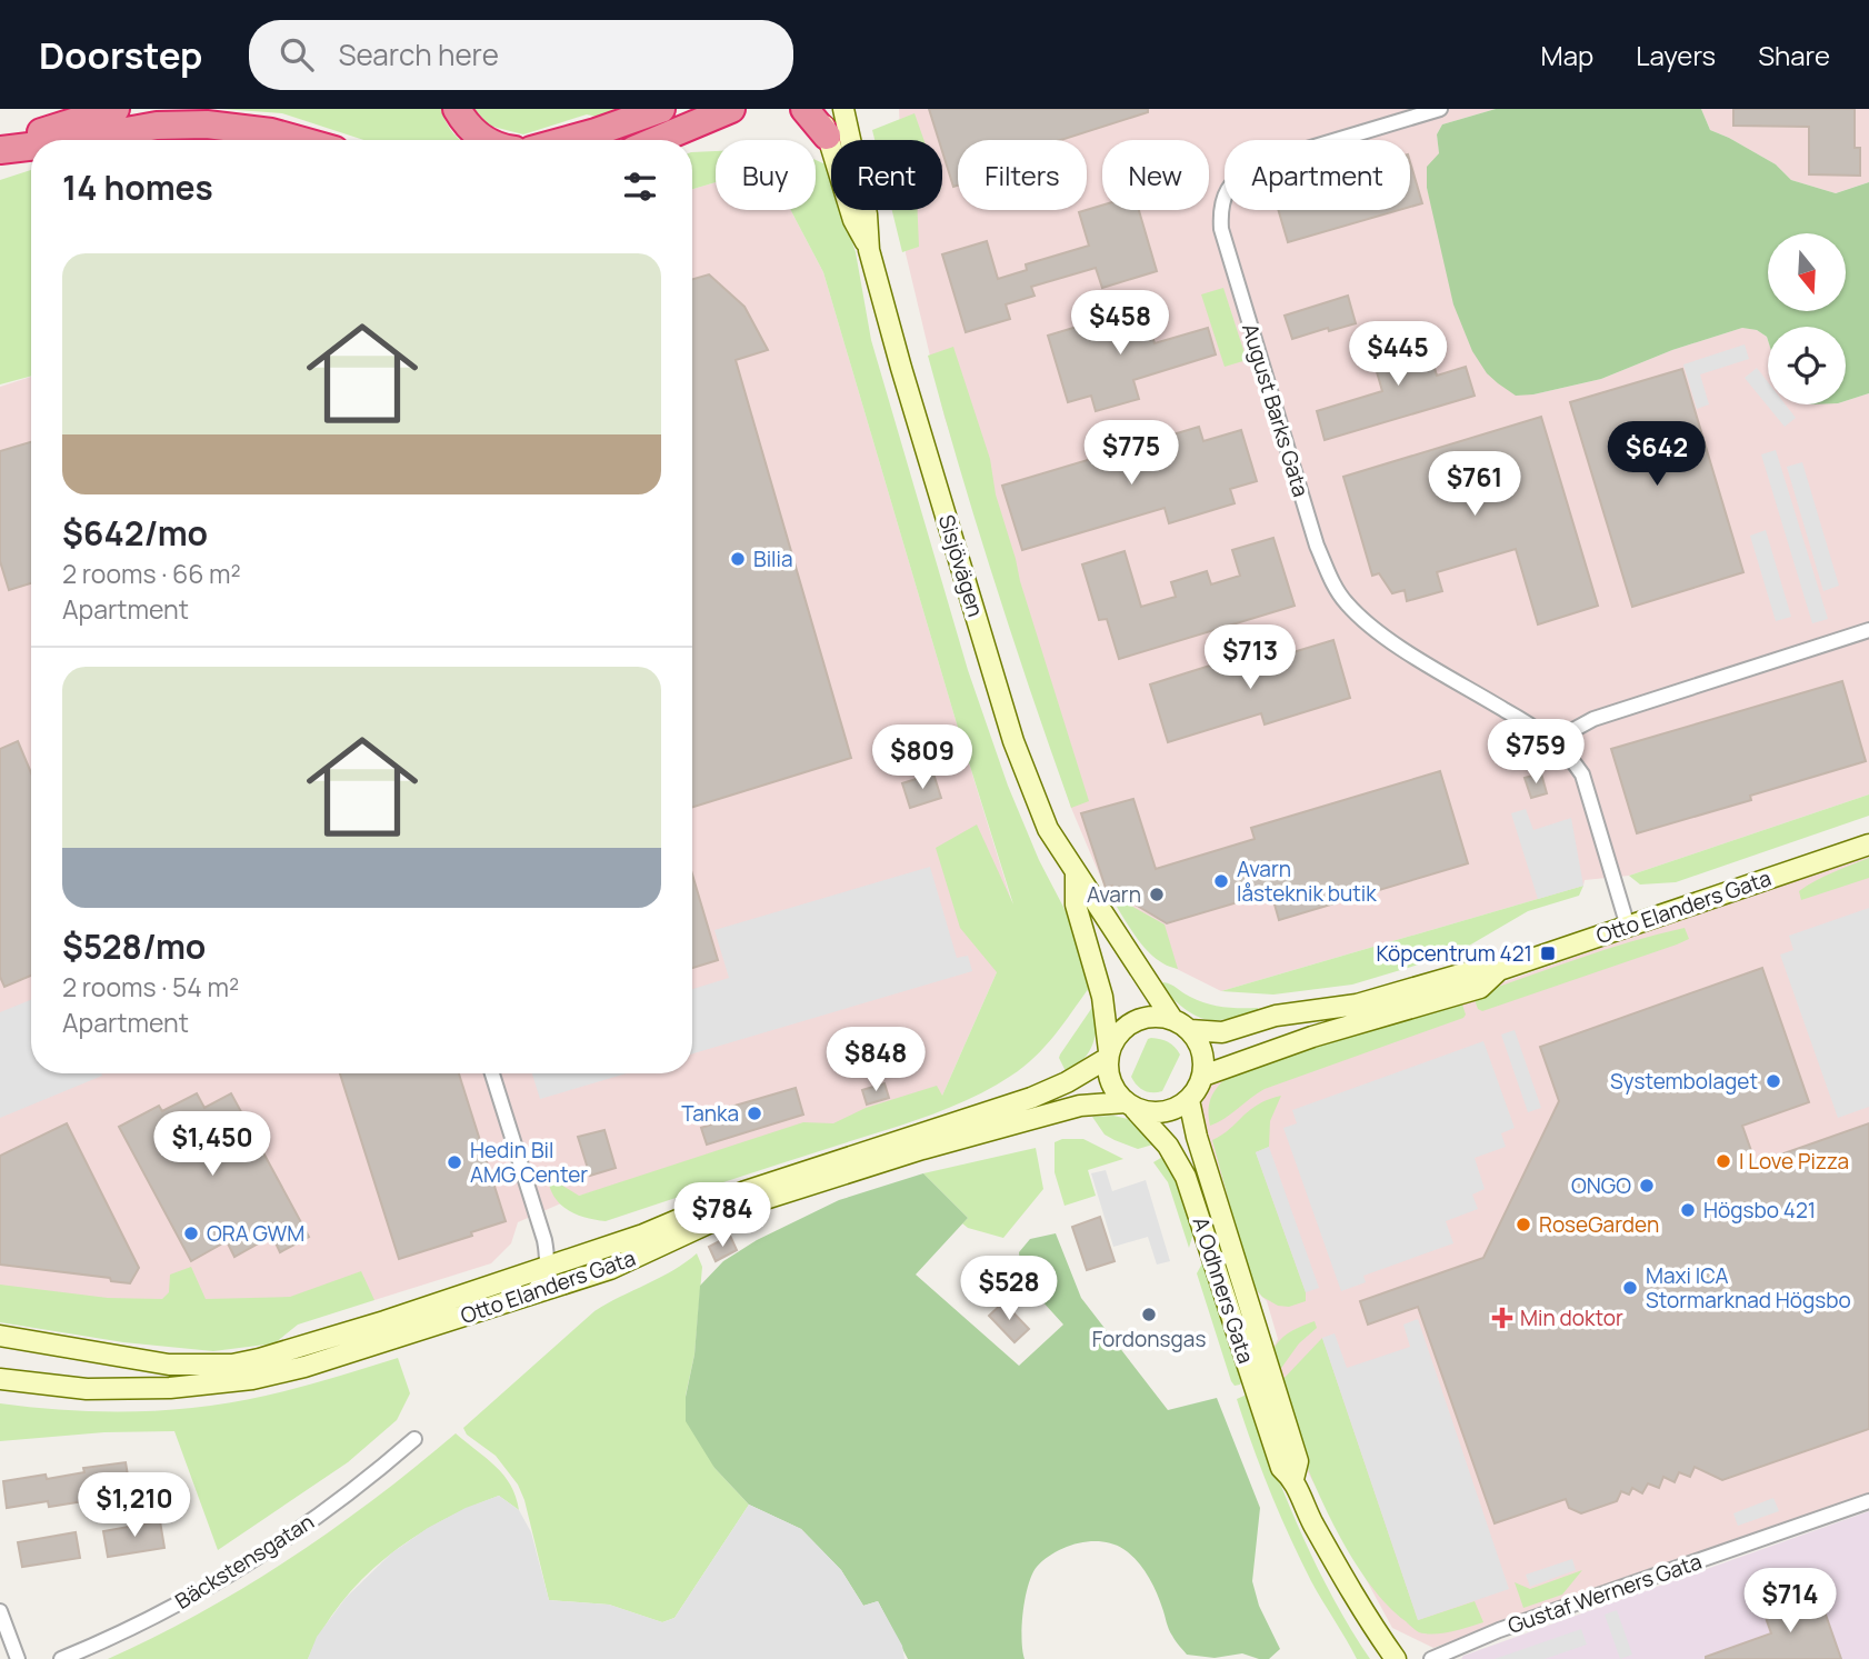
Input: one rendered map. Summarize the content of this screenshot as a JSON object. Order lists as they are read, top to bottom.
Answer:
{
  "streets": {
    "street": [
      "August Barks Gata",
      "Sisjövägen",
      "Otto Elanders Gata",
      "A Odhners Gata",
      "Bäckstensgatan",
      "Gustaf Werners Gata"
    ]
  },
  "crossings": [
    ["August Barks Gata", "Otto Elanders Gata"],
    ["Sisjövägen", "Otto Elanders Gata"],
    ["Sisjövägen", "A Odhners Gata"],
    ["Otto Elanders Gata", "A Odhners Gata"]
  ],
  "places": {
    "other": [
      "Bilia",
      "Avarn låsteknik butik",
      "Avarn",
      "Systembolaget",
      "Tanka",
      "I Love Pizza",
      "Hedin Bil AMG Center",
      "ONGO",
      "Högsbo 421",
      "RoseGarden",
      "ORA GWM",
      "Maxi ICA Stormarknad Högsbo",
      "Fordonsgas"
    ],
    "transit": ["Köpcentrum 421"],
    "health": ["Min doktor"]
  },
  "north": "bottom",
  "page": {
    "header": "Doorstep",
    "search": "Search here",
    "nav": ["Map", "Layers", "Share"],
    "chip": [
      "Buy",
      "Rent",
      "Filters",
      "New",
      "Apartment"
    ],
    "heading": "14 homes",
    "list": [
      {
        "name": "$642/mo",
        "note": "2 rooms · 66 m² · Apartment"
      },
      {
        "name": "$528/mo",
        "note": "2 rooms · 54 m² · Apartment"
      }
    ],
    "price": [
      "$458",
      "$445",
      "$775",
      "$642",
      "$761",
      "$713",
      "$759",
      "$809",
      "$848",
      "$1,450",
      "$784",
      "$528",
      "$1,210",
      "$714"
    ]
  }
}
